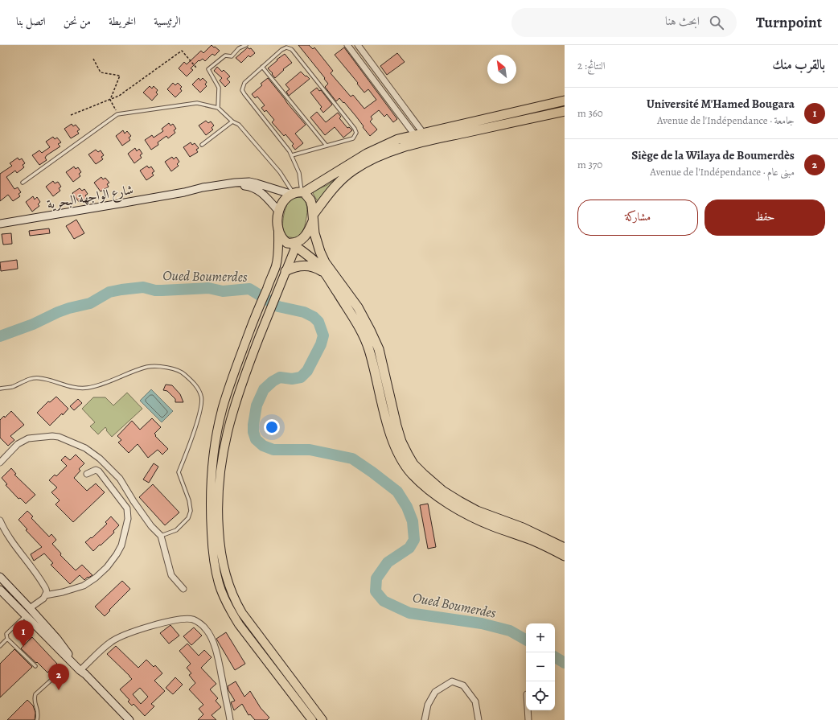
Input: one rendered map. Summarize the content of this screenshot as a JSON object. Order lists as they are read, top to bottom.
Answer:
{
  "streets": {
    "main road": ["شارع الواجهة البحرية"]
  },
  "water": ["Oued Boumerdes"],
  "north": "top left",
  "page": {
    "header": "Turnpoint",
    "search": "ابحث هنا",
    "nav": [
      "الرئيسية",
      "الخريطة",
      "من نحن",
      "اتصل بنا"
    ],
    "heading": ["بالقرب منك", "النتائج: 2"],
    "list": [
      {
        "mark": "1",
        "name": "Université M'Hamed Bougara",
        "note": "جامعة · Avenue de l'Indépendance",
        "value": "360 m"
      },
      {
        "mark": "2",
        "name": "Siège de la Wilaya de Boumerdès",
        "note": "مبنى عام · Avenue de l'Indépendance",
        "value": "370 m"
      }
    ],
    "buttons": ["حفظ", "مشاركة"],
    "pins": ["1", "2"],
    "map_buttons": ["+", "−"]
  }
}
